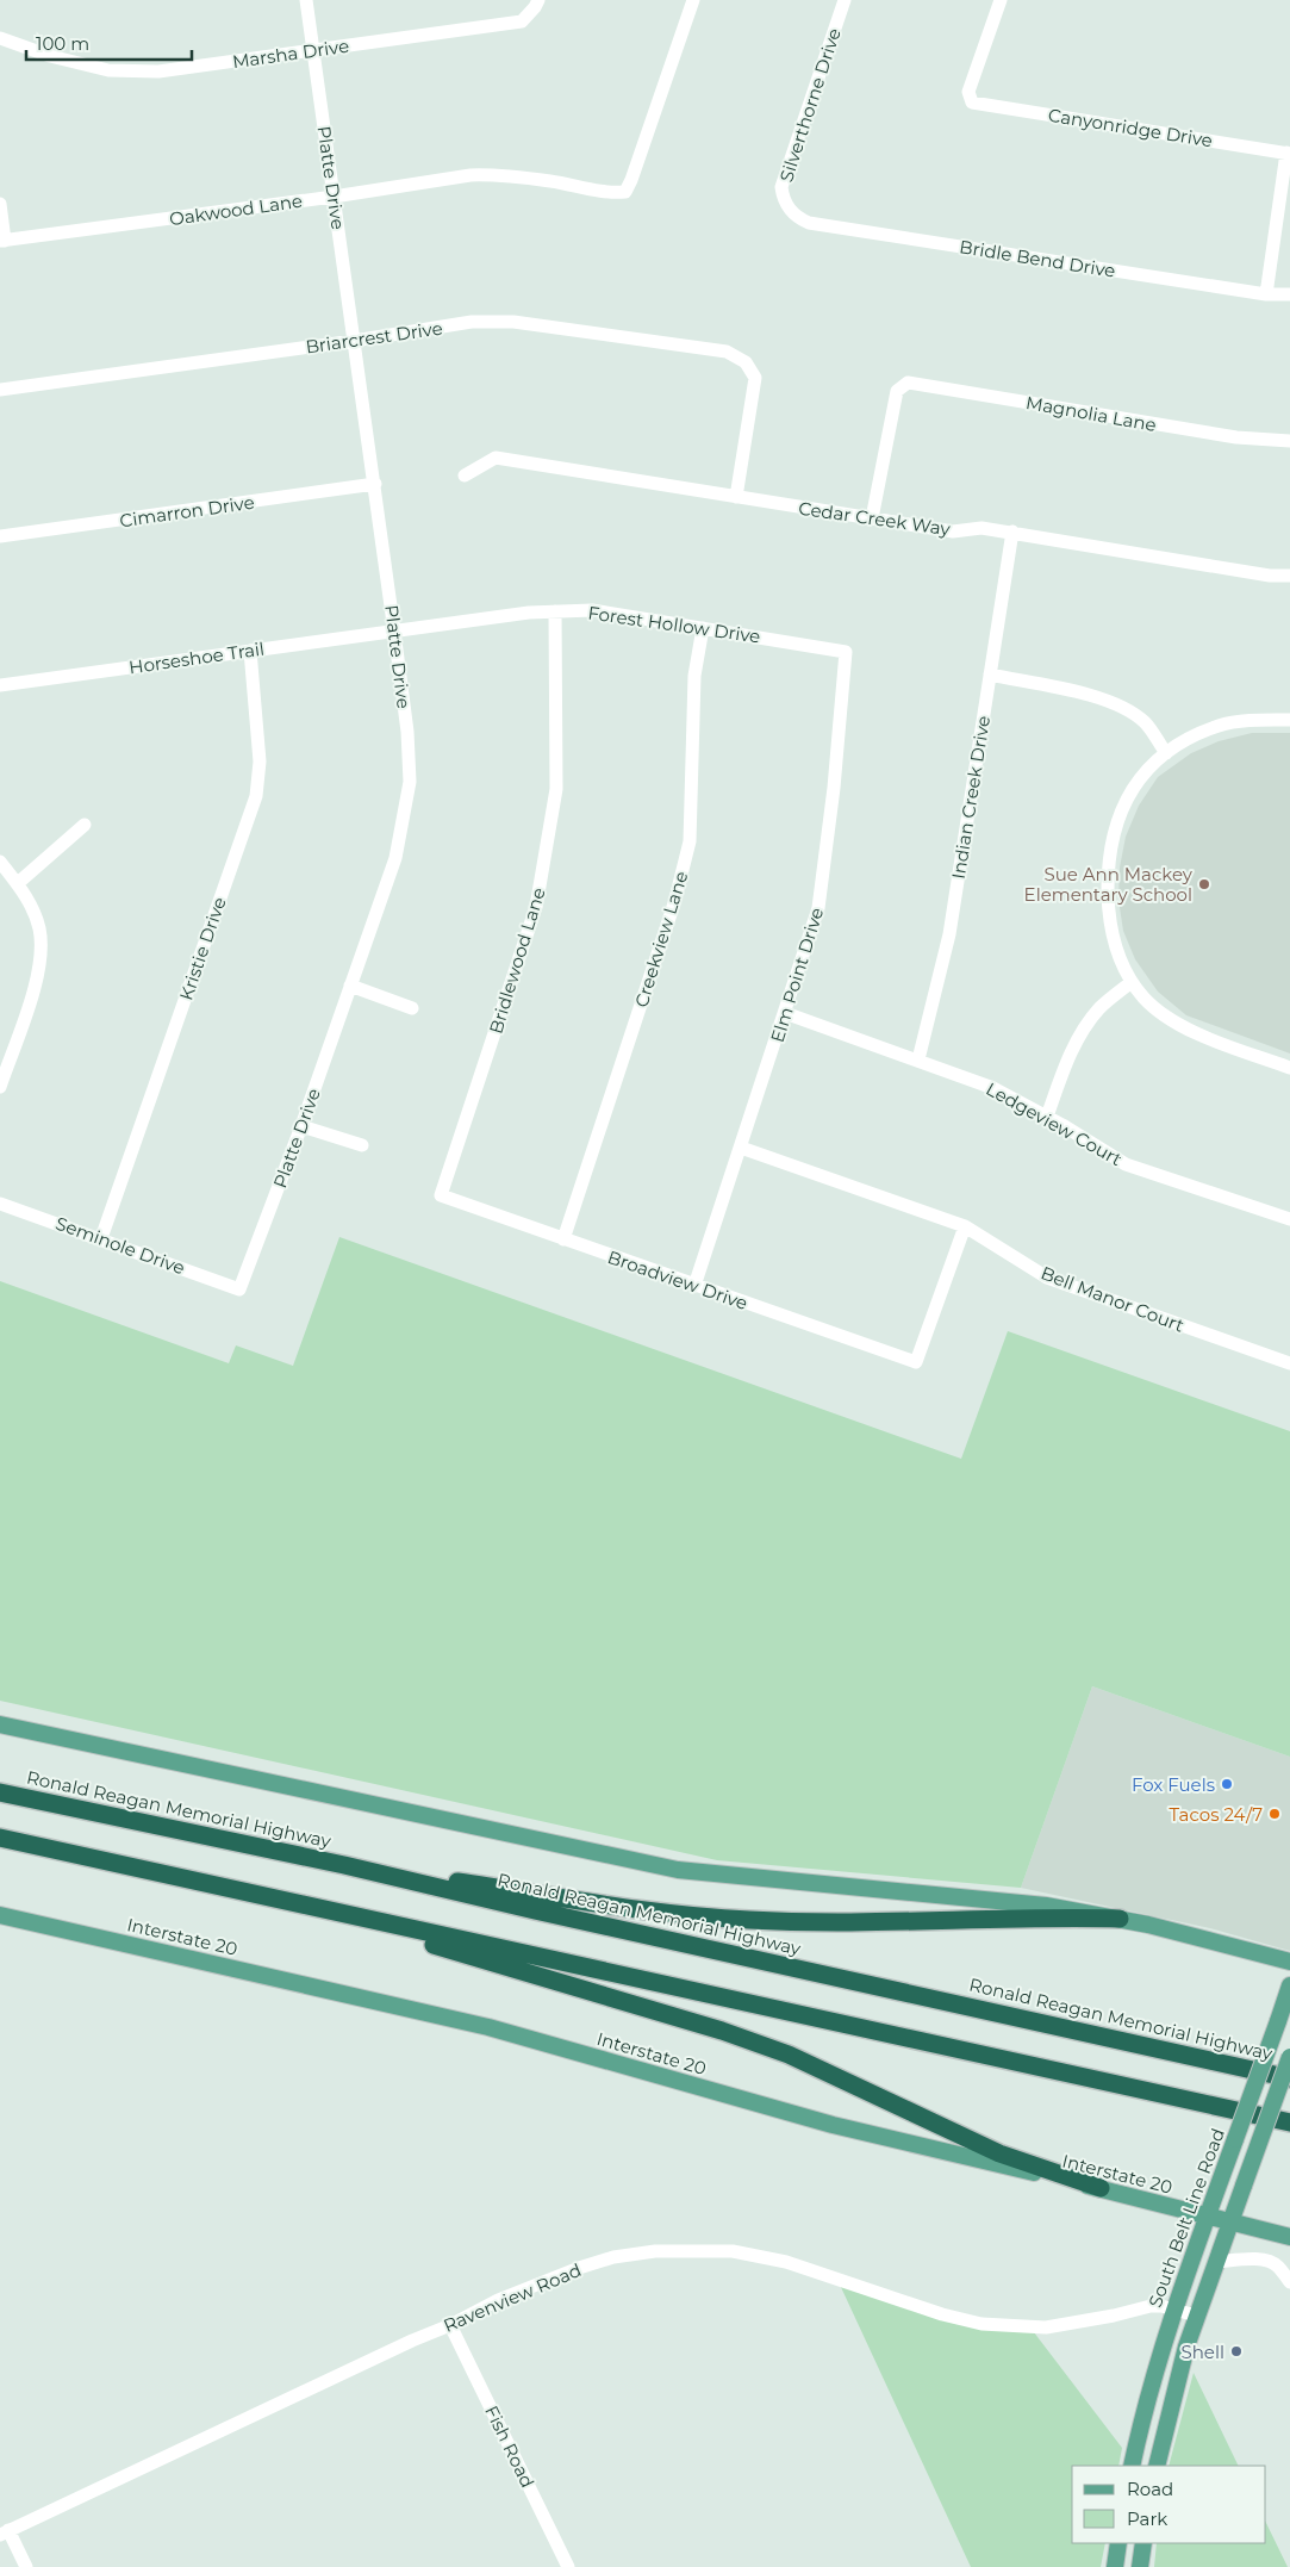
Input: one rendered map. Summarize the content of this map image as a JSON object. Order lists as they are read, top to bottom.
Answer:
{
  "streets": {
    "highway": ["Ronald Reagan Memorial Highway"],
    "main road": ["Interstate 20", "South Belt Line Road"],
    "street": [
      "Marsha Drive",
      "Silverthorne Drive",
      "Canyonridge Drive",
      "Platte Drive",
      "Oakwood Lane",
      "Bridle Bend Drive",
      "Briarcrest Drive",
      "Magnolia Lane",
      "Cimarron Drive",
      "Cedar Creek Way",
      "Forest Hollow Drive",
      "Horseshoe Trail",
      "Indian Creek Drive",
      "Creekview Lane",
      "Kristie Drive",
      "Bridlewood Lane",
      "Elm Point Drive",
      "Ledgeview Court",
      "Seminole Drive",
      "Broadview Drive",
      "Bell Manor Court",
      "Ravenview Road",
      "Fish Road"
    ]
  },
  "crossings": [
    ["Marsha Drive", "Platte Drive"],
    ["Silverthorne Drive", "Bridle Bend Drive"],
    ["Platte Drive", "Oakwood Lane"],
    ["Platte Drive", "Briarcrest Drive"],
    ["Platte Drive", "Cimarron Drive"],
    ["Platte Drive", "Forest Hollow Drive"],
    ["Platte Drive", "Horseshoe Trail"],
    ["Platte Drive", "Seminole Drive"],
    ["Briarcrest Drive", "Cedar Creek Way"],
    ["Magnolia Lane", "Cedar Creek Way"],
    ["Cedar Creek Way", "Indian Creek Drive"],
    ["Forest Hollow Drive", "Horseshoe Trail"],
    ["Forest Hollow Drive", "Creekview Lane"],
    ["Forest Hollow Drive", "Bridlewood Lane"],
    ["Forest Hollow Drive", "Elm Point Drive"],
    ["Horseshoe Trail", "Kristie Drive"],
    ["Indian Creek Drive", "Ledgeview Court"],
    ["Creekview Lane", "Broadview Drive"],
    ["Kristie Drive", "Seminole Drive"],
    ["Bridlewood Lane", "Broadview Drive"],
    ["Elm Point Drive", "Ledgeview Court"],
    ["Elm Point Drive", "Broadview Drive"],
    ["Elm Point Drive", "Bell Manor Court"],
    ["Broadview Drive", "Bell Manor Court"],
    ["Interstate 20", "South Belt Line Road"],
    ["South Belt Line Road", "Ravenview Road"],
    ["Ravenview Road", "Fish Road"]
  ],
  "places": [
    "Sue Ann Mackey Elementary School",
    "Fox Fuels",
    "Tacos 24/7",
    "Shell"
  ],
  "legend": ["Road", "Park"],
  "scale_bar": "100 m"
}
